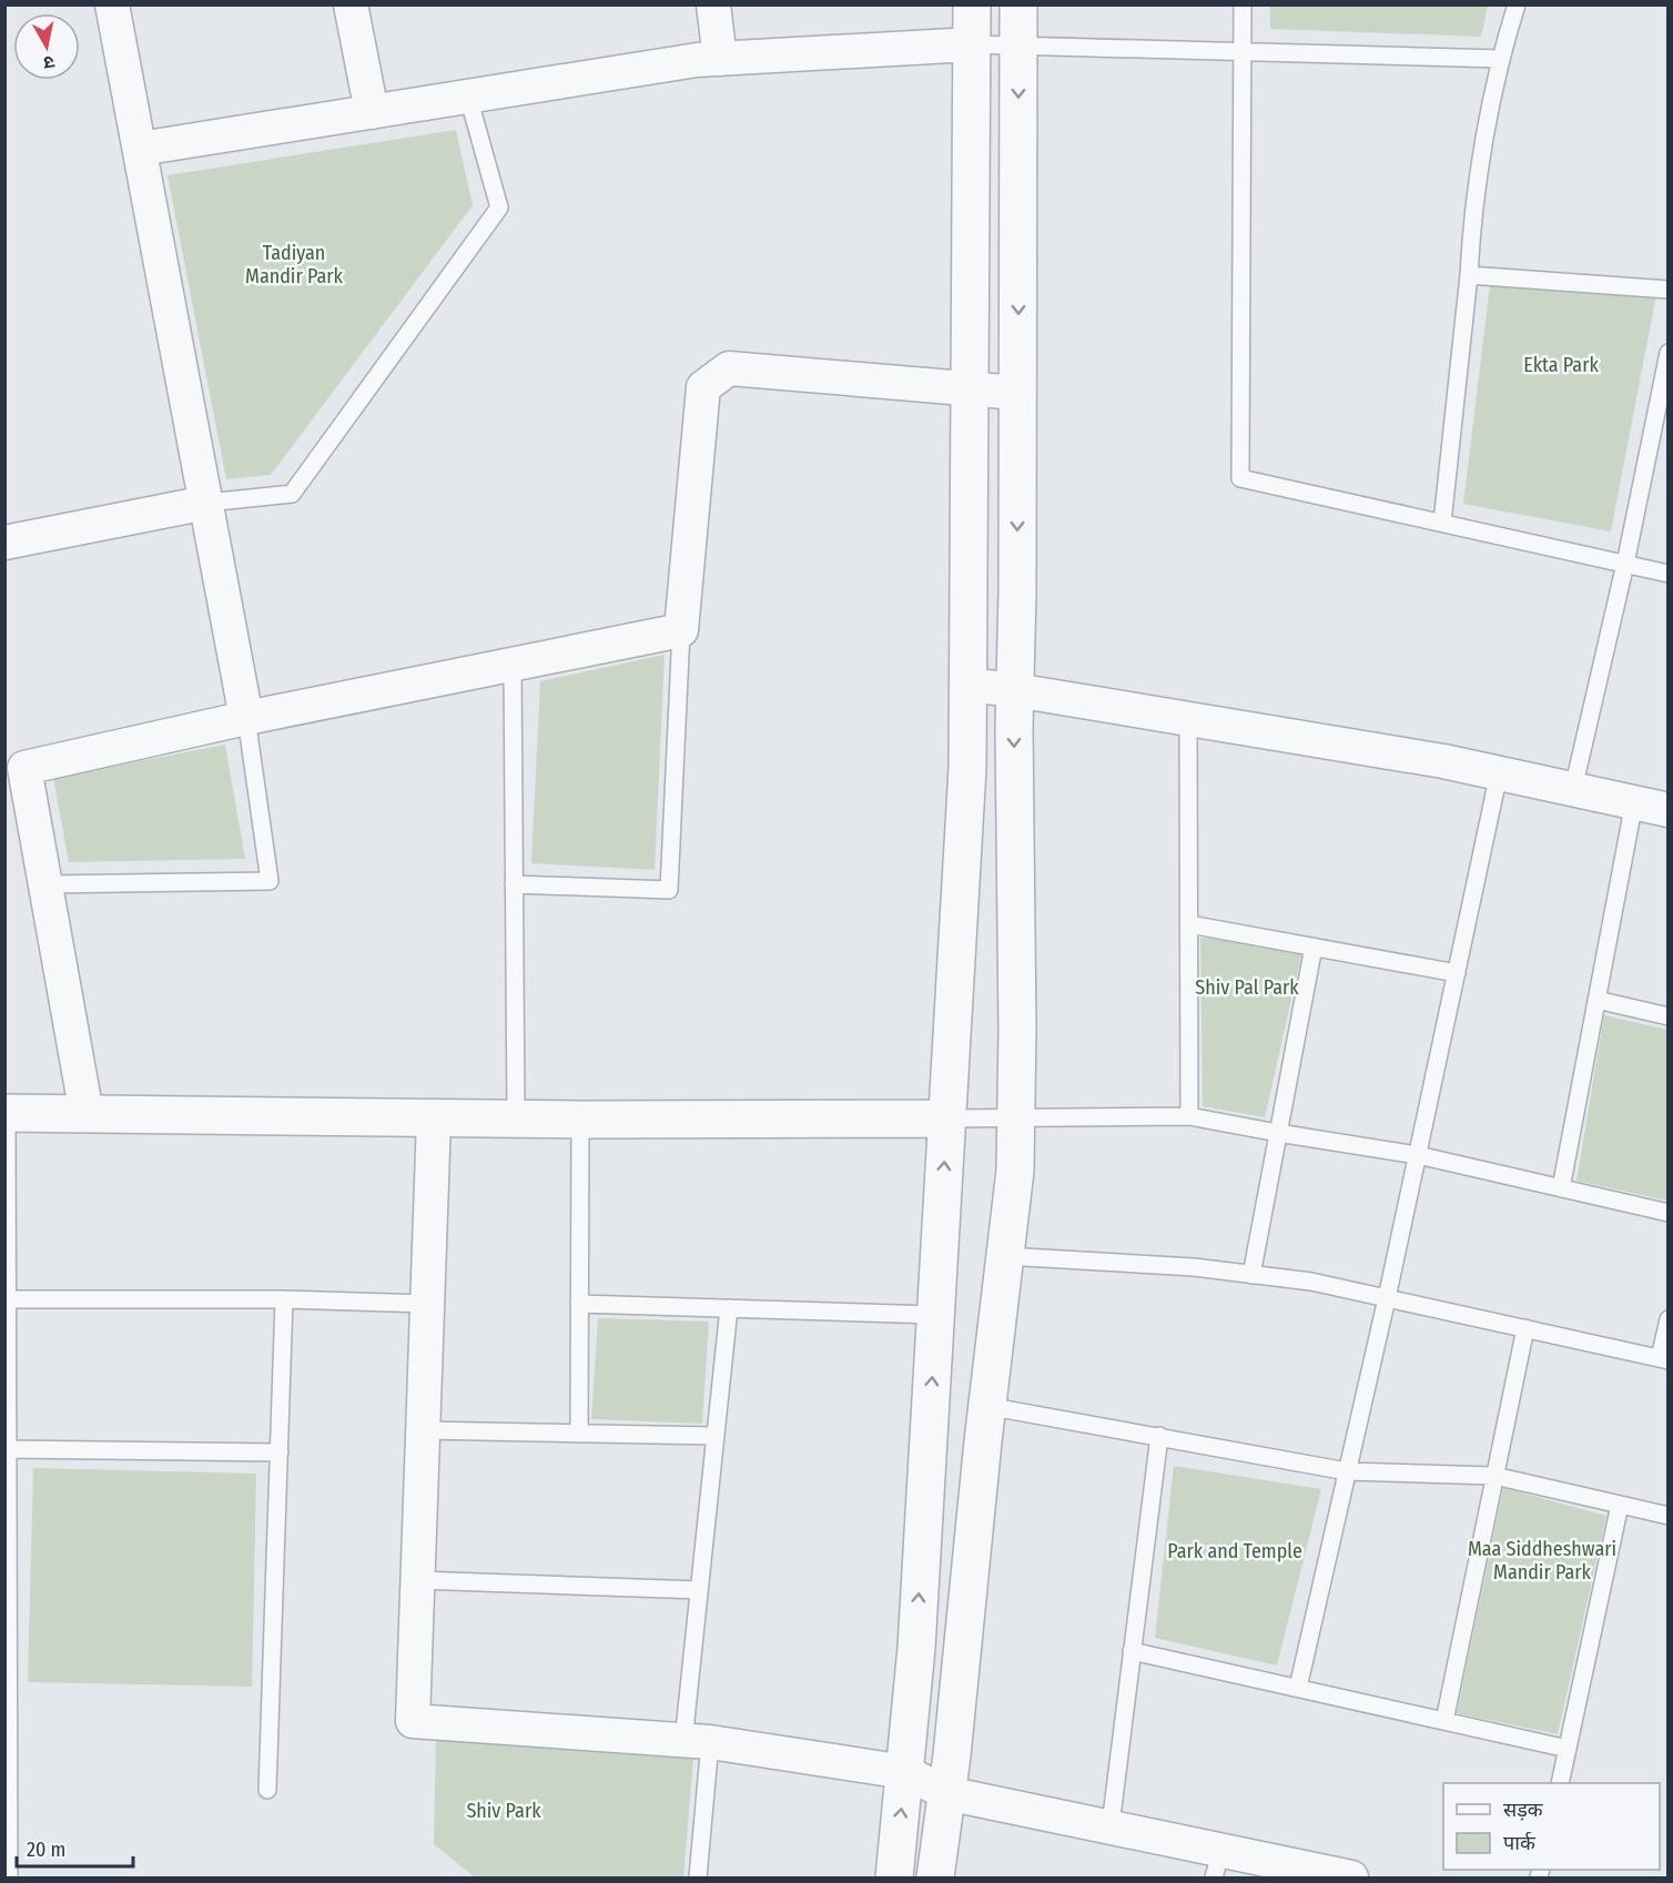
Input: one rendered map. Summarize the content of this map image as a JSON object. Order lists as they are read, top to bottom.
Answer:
{
  "parks": [
    "Tadiyan Mandir Park",
    "Ekta Park",
    "Shiv Pal Park",
    "Maa Siddheshwari Mandir Park",
    "Park and Temple",
    "Shiv Park"
  ],
  "legend": ["सड़क", "पार्क"],
  "scale_bar": "20 m",
  "north": "bottom"
}
